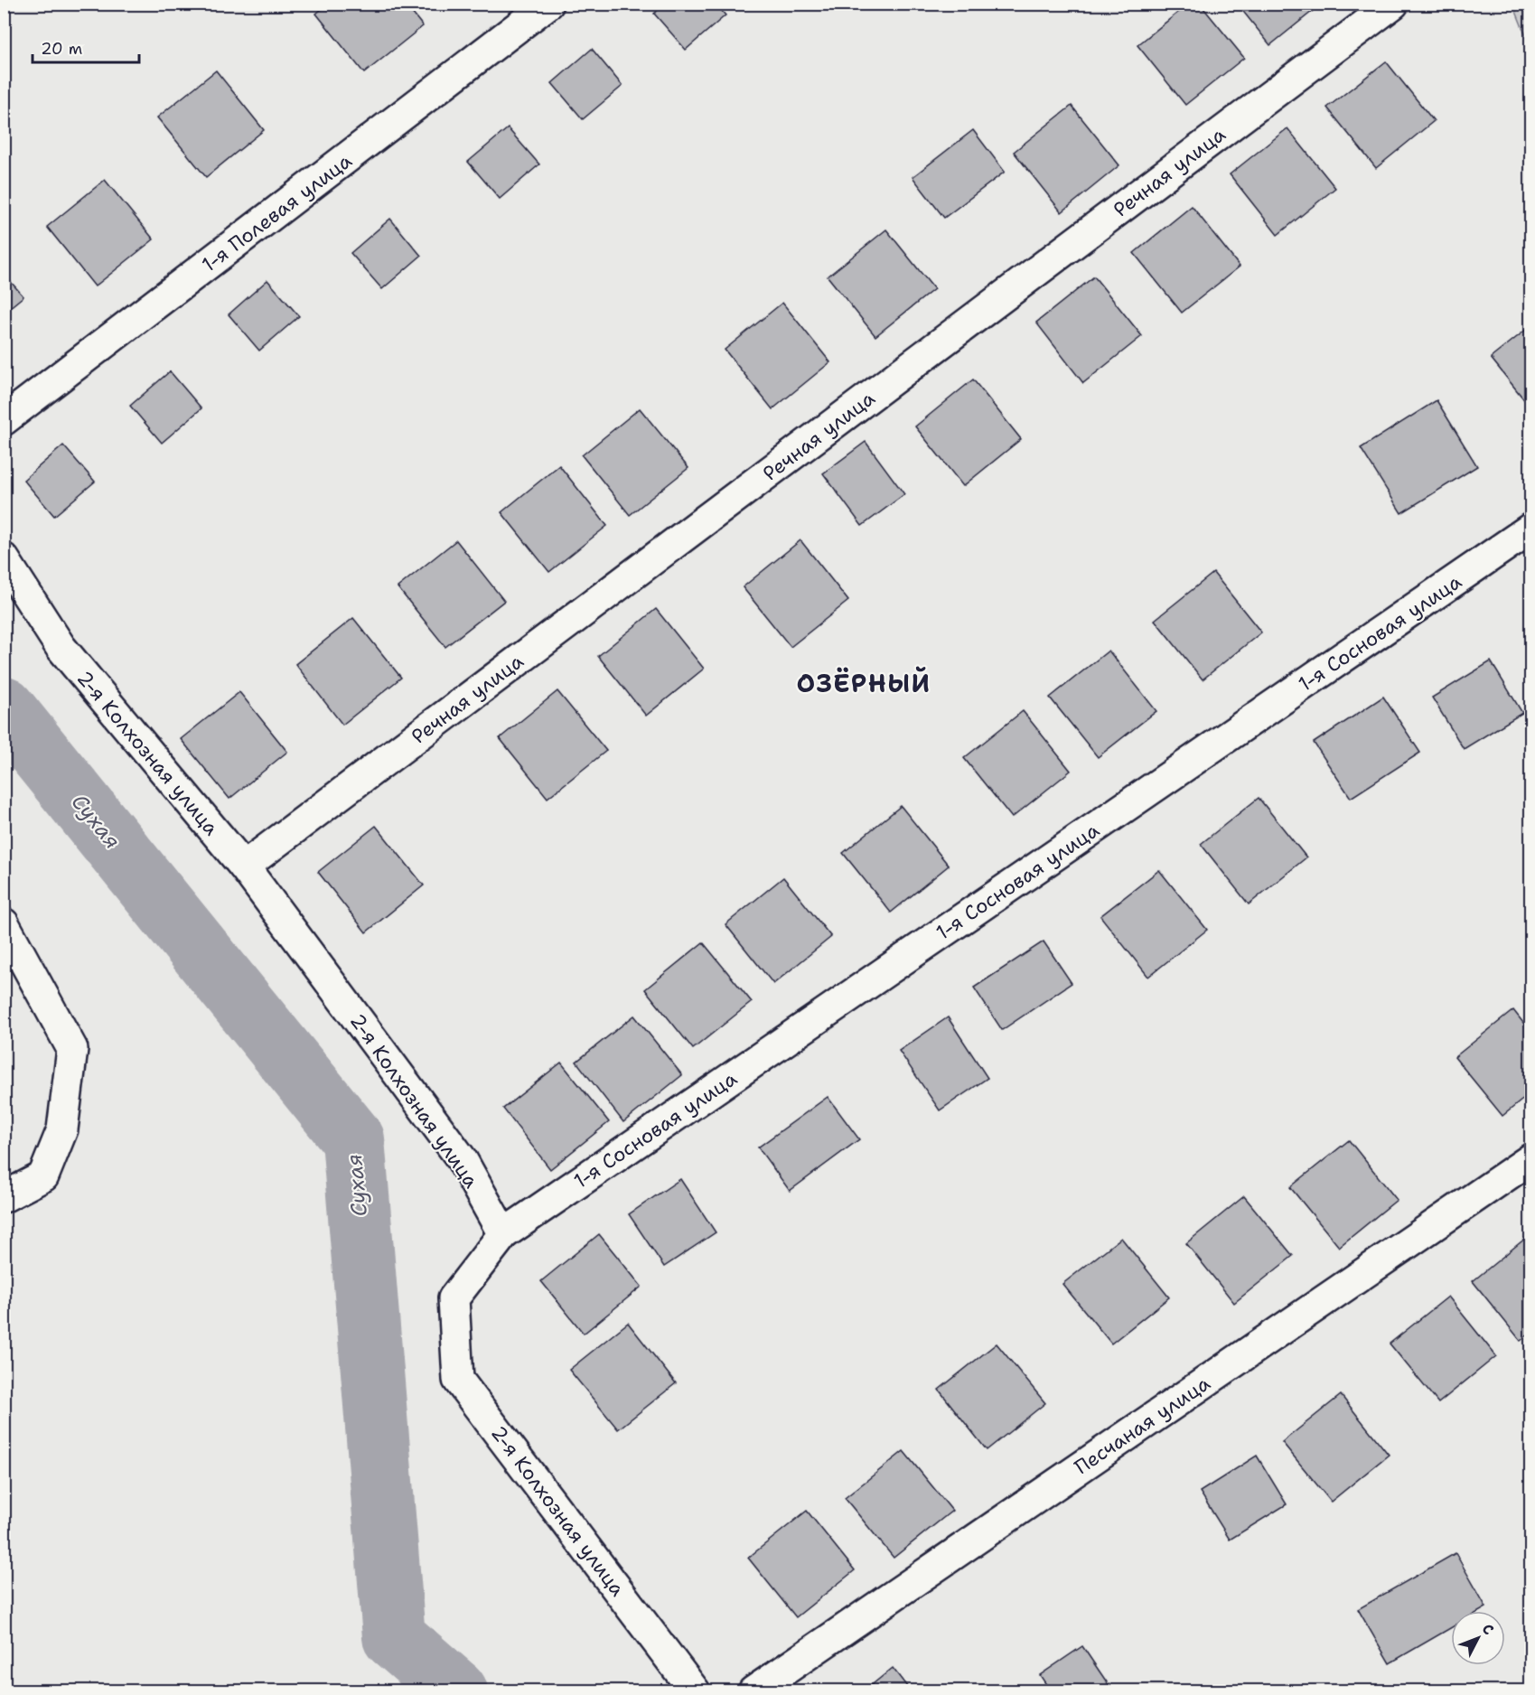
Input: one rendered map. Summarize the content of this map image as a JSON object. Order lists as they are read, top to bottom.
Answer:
{
  "streets": {
    "street": [
      "Речная улица",
      "1-я Полевая улица",
      "1-я Сосновая улица",
      "2-я Колхозная улица",
      "Песчаная улица"
    ]
  },
  "crossings": [
    ["Речная улица", "2-я Колхозная улица"],
    ["1-я Сосновая улица", "2-я Колхозная улица"]
  ],
  "districts": ["ОЗЁРНЫЙ"],
  "water": ["Сухая"],
  "scale_bar": "20 m",
  "north": "top right"
}
